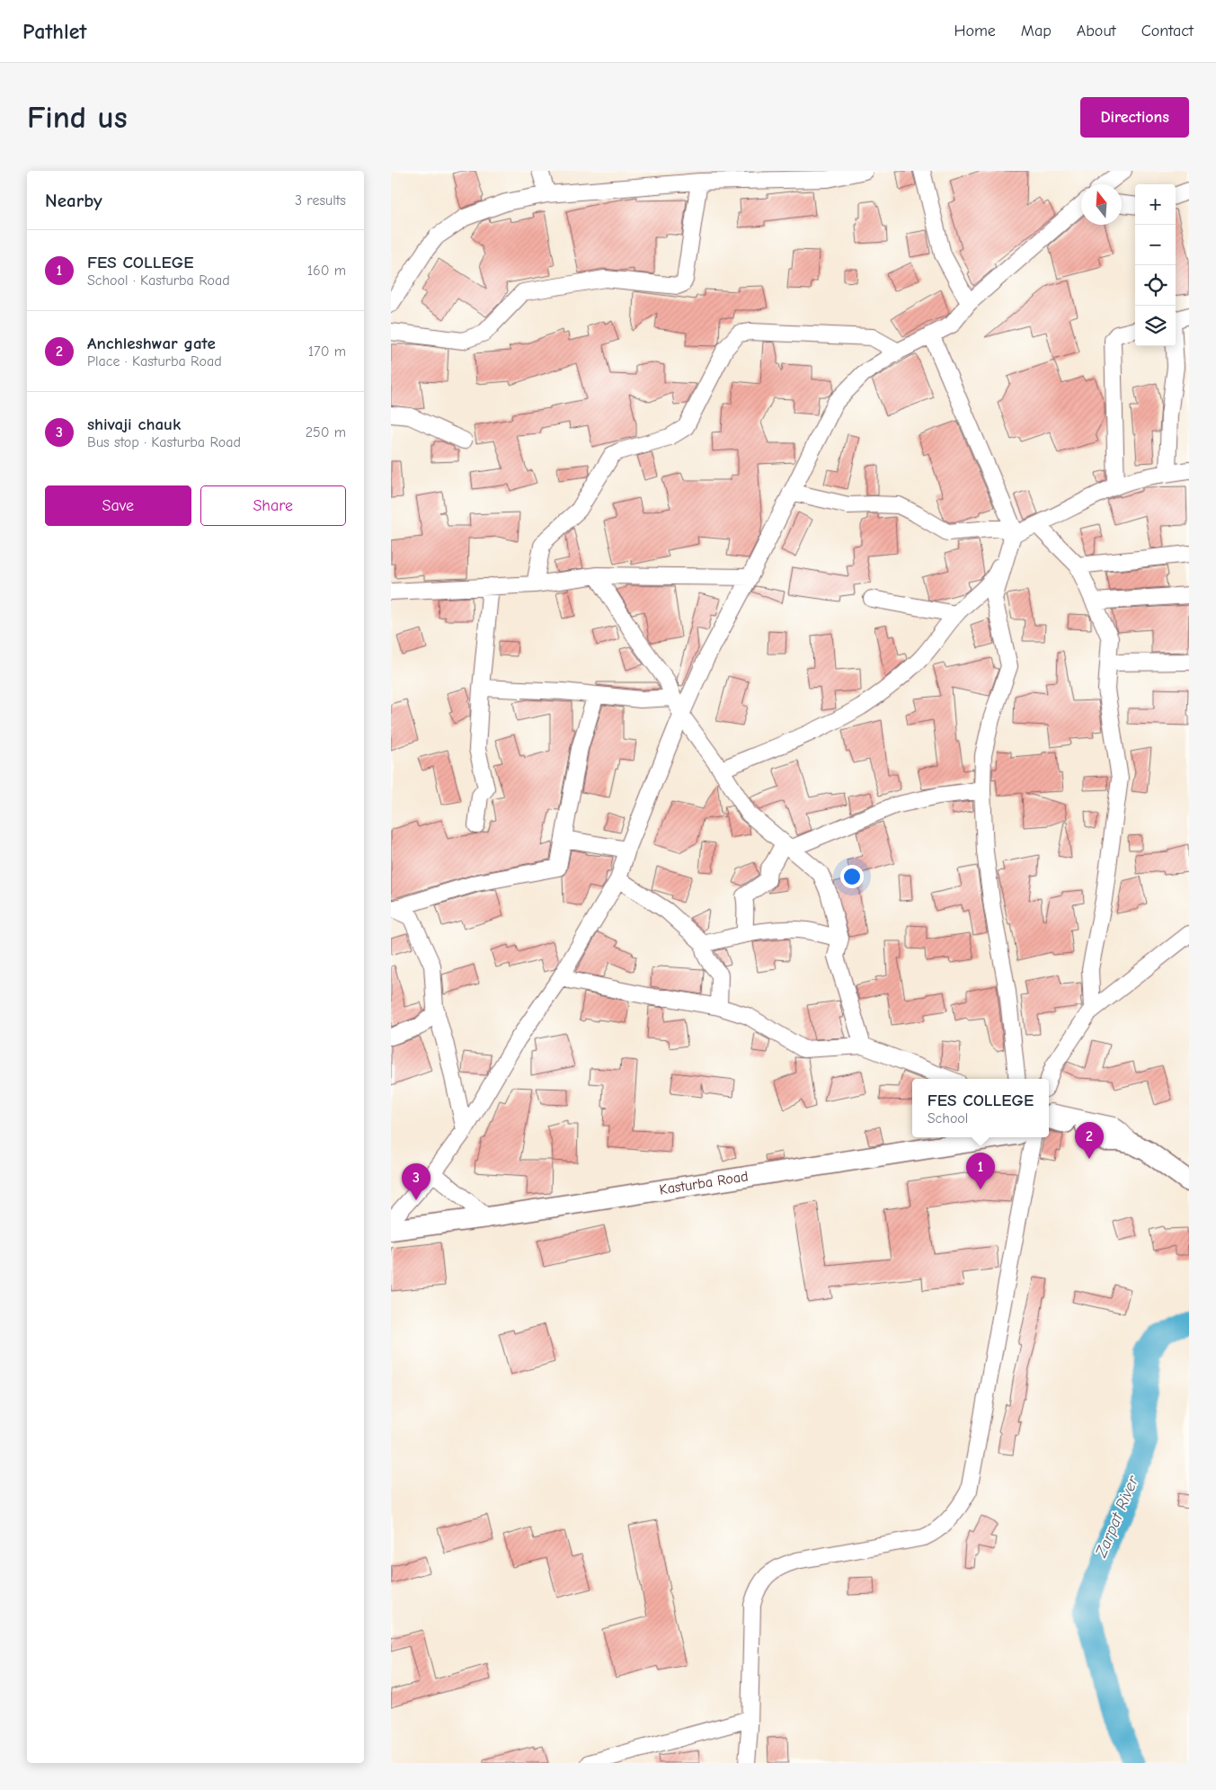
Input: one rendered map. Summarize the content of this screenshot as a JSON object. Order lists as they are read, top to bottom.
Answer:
{
  "streets": {
    "main road": ["Kasturba Road"]
  },
  "water": ["Zarpat River"],
  "north": "top",
  "page": {
    "header": "Pathlet",
    "nav": [
      "Home",
      "Map",
      "About",
      "Contact"
    ],
    "buttons": [
      "Directions",
      ["Save", "Share"]
    ],
    "title": "Find us",
    "heading": ["Nearby", "3 results"],
    "map_buttons": ["+", "−"],
    "list": [
      {
        "mark": "1",
        "name": "FES COLLEGE",
        "note": "School · Kasturba Road",
        "value": "160 m"
      },
      {
        "mark": "2",
        "name": "Anchleshwar gate",
        "note": "Place · Kasturba Road",
        "value": "170 m"
      },
      {
        "mark": "3",
        "name": "shivaji chauk",
        "note": "Bus stop · Kasturba Road",
        "value": "250 m"
      }
    ],
    "popup": ["FES COLLEGE", "School"],
    "pins": ["2", "1", "3"]
  }
}
